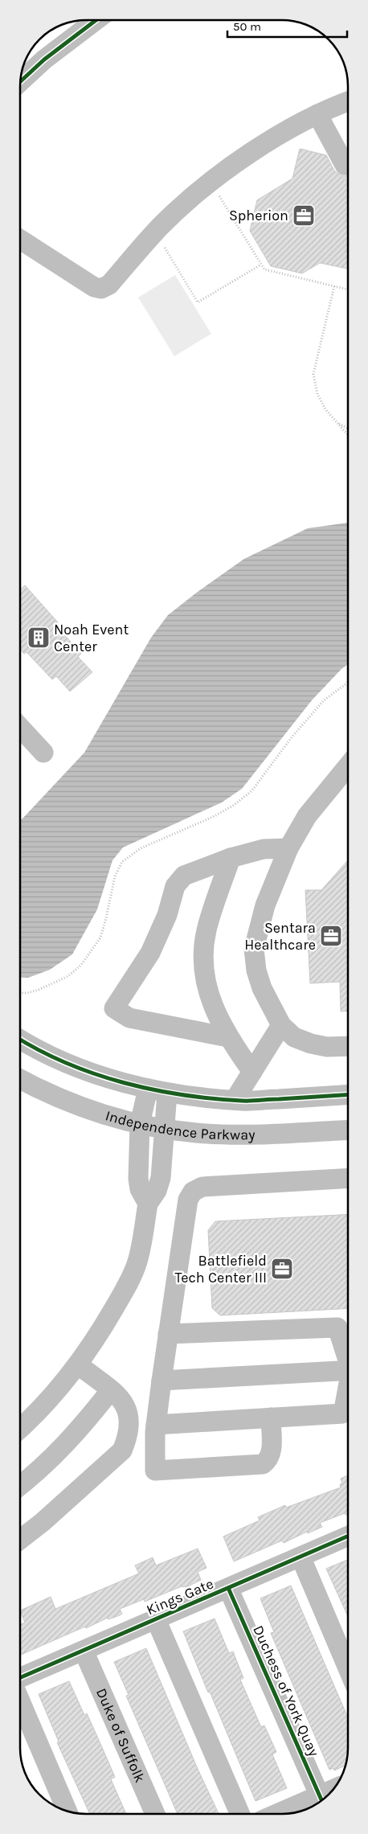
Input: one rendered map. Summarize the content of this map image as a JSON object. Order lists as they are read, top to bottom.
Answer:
{
  "streets": {
    "street": [
      "Independence Parkway",
      "Kings Gate",
      "Duchess of York Quay",
      "Duke of Suffolk"
    ]
  },
  "crossings": [
    ["Kings Gate", "Duchess of York Quay"],
    ["Kings Gate", "Duke of Suffolk"]
  ],
  "places": {
    "office": ["Spherion", "Sentara Healthcare", "Battlefield Tech Center III"],
    "building": ["Noah Event Center"]
  },
  "scale_bar": "50 m"
}
